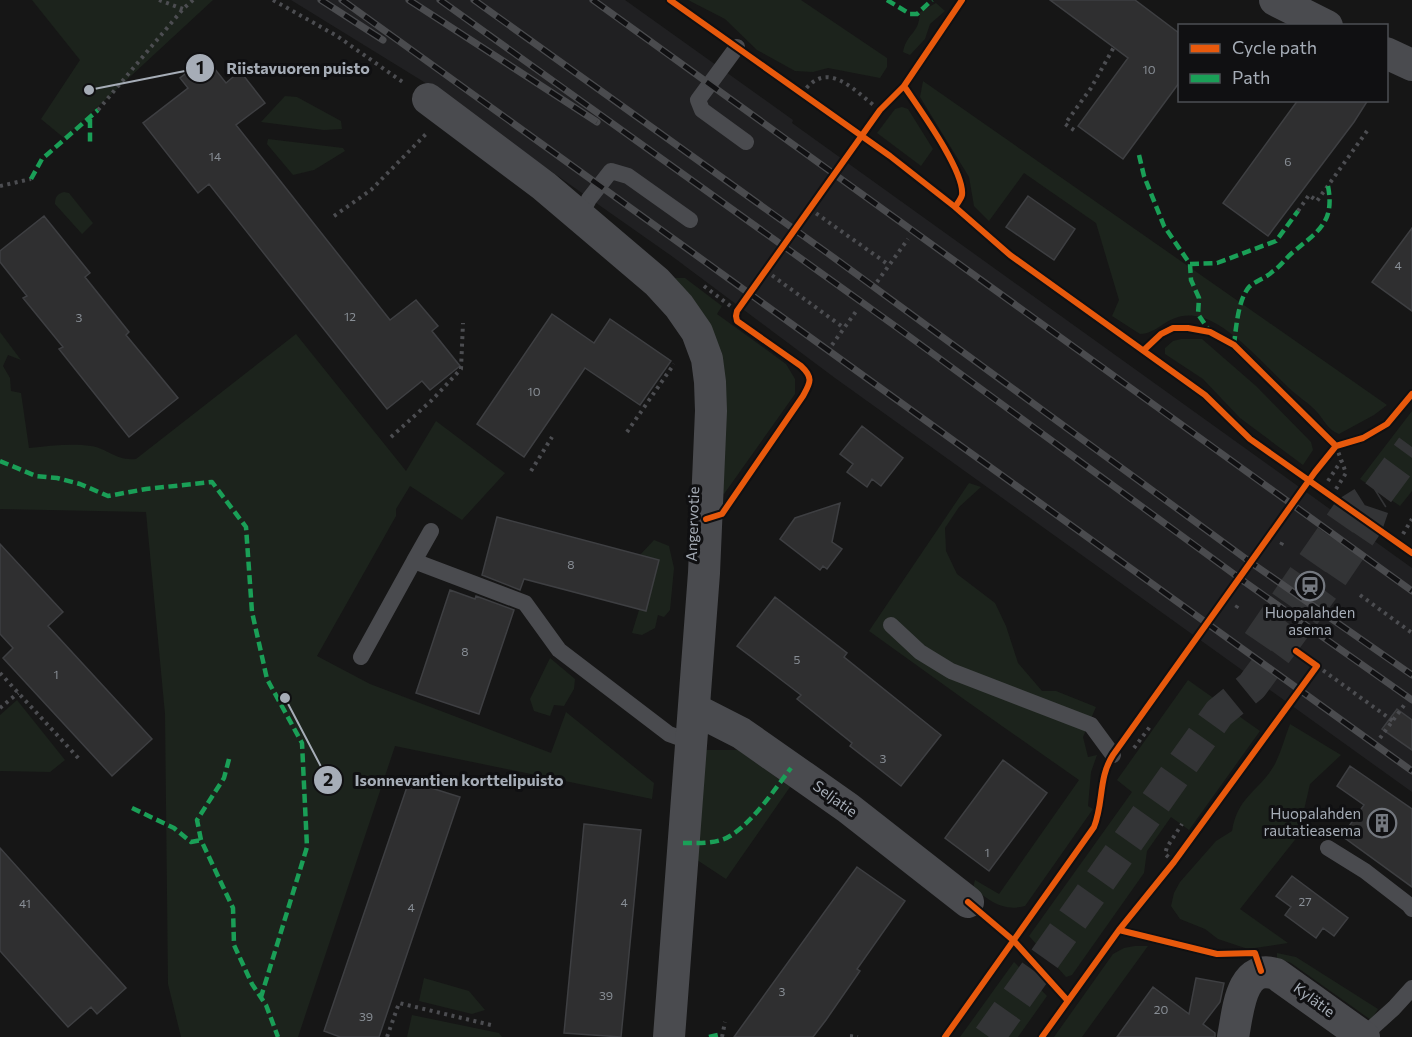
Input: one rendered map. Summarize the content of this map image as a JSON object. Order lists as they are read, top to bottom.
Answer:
{
  "streets": {
    "street": ["Angervotie", "Seljatie", "Kylätie"]
  },
  "crossings": [
    ["Angervotie", "Seljatie"]
  ],
  "places": {
    "other": ["Riistavuoren puisto", "Isonnevantien korttelipuisto"],
    "station": ["Huopalahden asema"],
    "building": ["Huopalahden rautatieasema"]
  },
  "house_numbers": [
    "10",
    "14",
    "6",
    "4",
    "12",
    "3",
    "10",
    "8",
    "8",
    "5",
    "1",
    "3",
    "1",
    "27",
    "4",
    "41",
    "4",
    "3",
    "39",
    "20",
    "39"
  ],
  "legend": ["Cycle path", "Path"]
}
